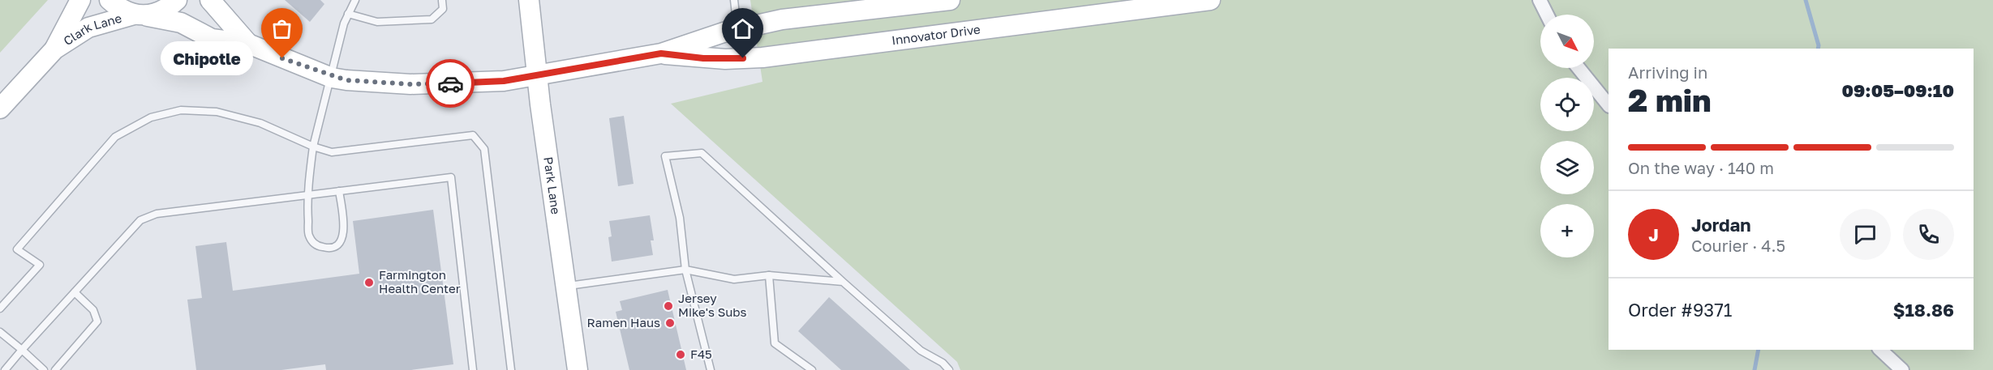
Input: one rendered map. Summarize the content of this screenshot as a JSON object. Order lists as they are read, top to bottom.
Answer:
{
  "streets": {
    "main road": ["Clark Lane", "Innovator Drive", "Park Lane"]
  },
  "crossings": [
    ["Innovator Drive", "Park Lane"]
  ],
  "places": [
    "Chipotle",
    "Farmington Health Center",
    "Jersey Mike's Subs",
    "Ramen Haus",
    "F45"
  ],
  "north": "bottom right",
  "page": {
    "map_buttons": "+",
    "bubble": "Chipotle",
    "heading": ["2 min", "Arriving in", "09:05–09:10"],
    "panel": [
      "Jordan",
      "Courier · 4.5",
      "Order #9371",
      "$18.86"
    ],
    "bar": "On the way · 140 m",
    "round": "J"
  }
}
